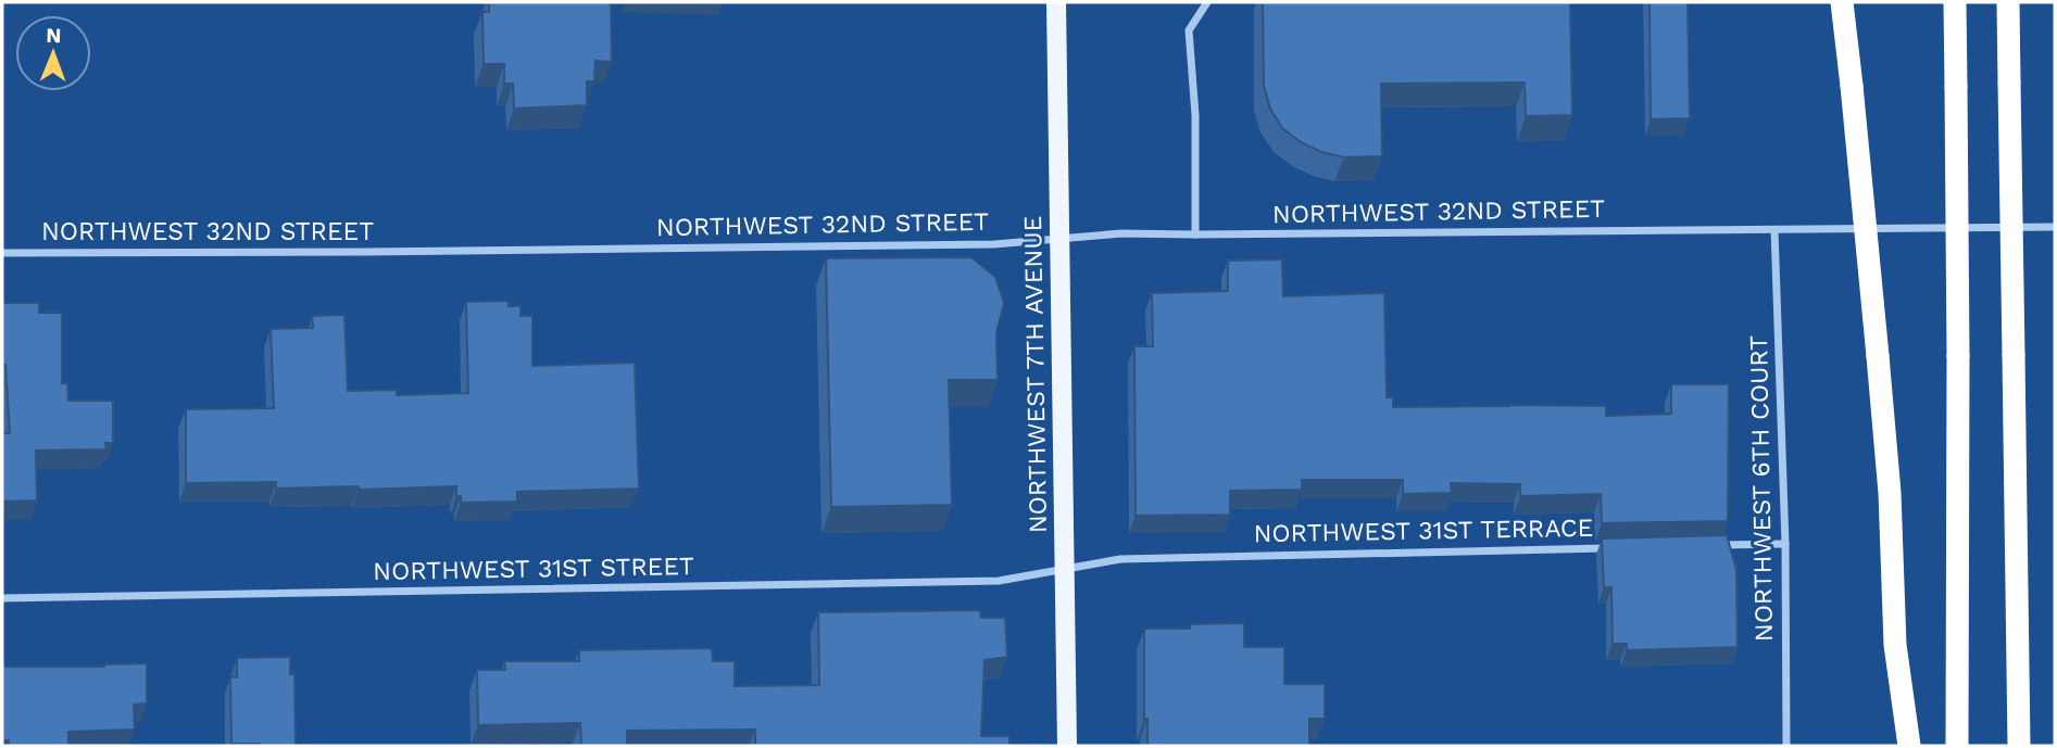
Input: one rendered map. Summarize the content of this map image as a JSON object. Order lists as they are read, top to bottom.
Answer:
{
  "streets": {
    "main road": ["NORTHWEST 7TH AVENUE"],
    "street": [
      "NORTHWEST 32ND STREET",
      "NORTHWEST 6TH COURT",
      "NORTHWEST 31ST TERRACE",
      "NORTHWEST 31ST STREET"
    ]
  },
  "crossings": [
    ["NORTHWEST 32ND STREET", "NORTHWEST 7TH AVENUE"],
    ["NORTHWEST 32ND STREET", "NORTHWEST 6TH COURT"],
    ["NORTHWEST 7TH AVENUE", "NORTHWEST 31ST TERRACE"],
    ["NORTHWEST 7TH AVENUE", "NORTHWEST 31ST STREET"],
    ["NORTHWEST 31ST TERRACE", "NORTHWEST 31ST STREET"]
  ],
  "north": "top"
}
